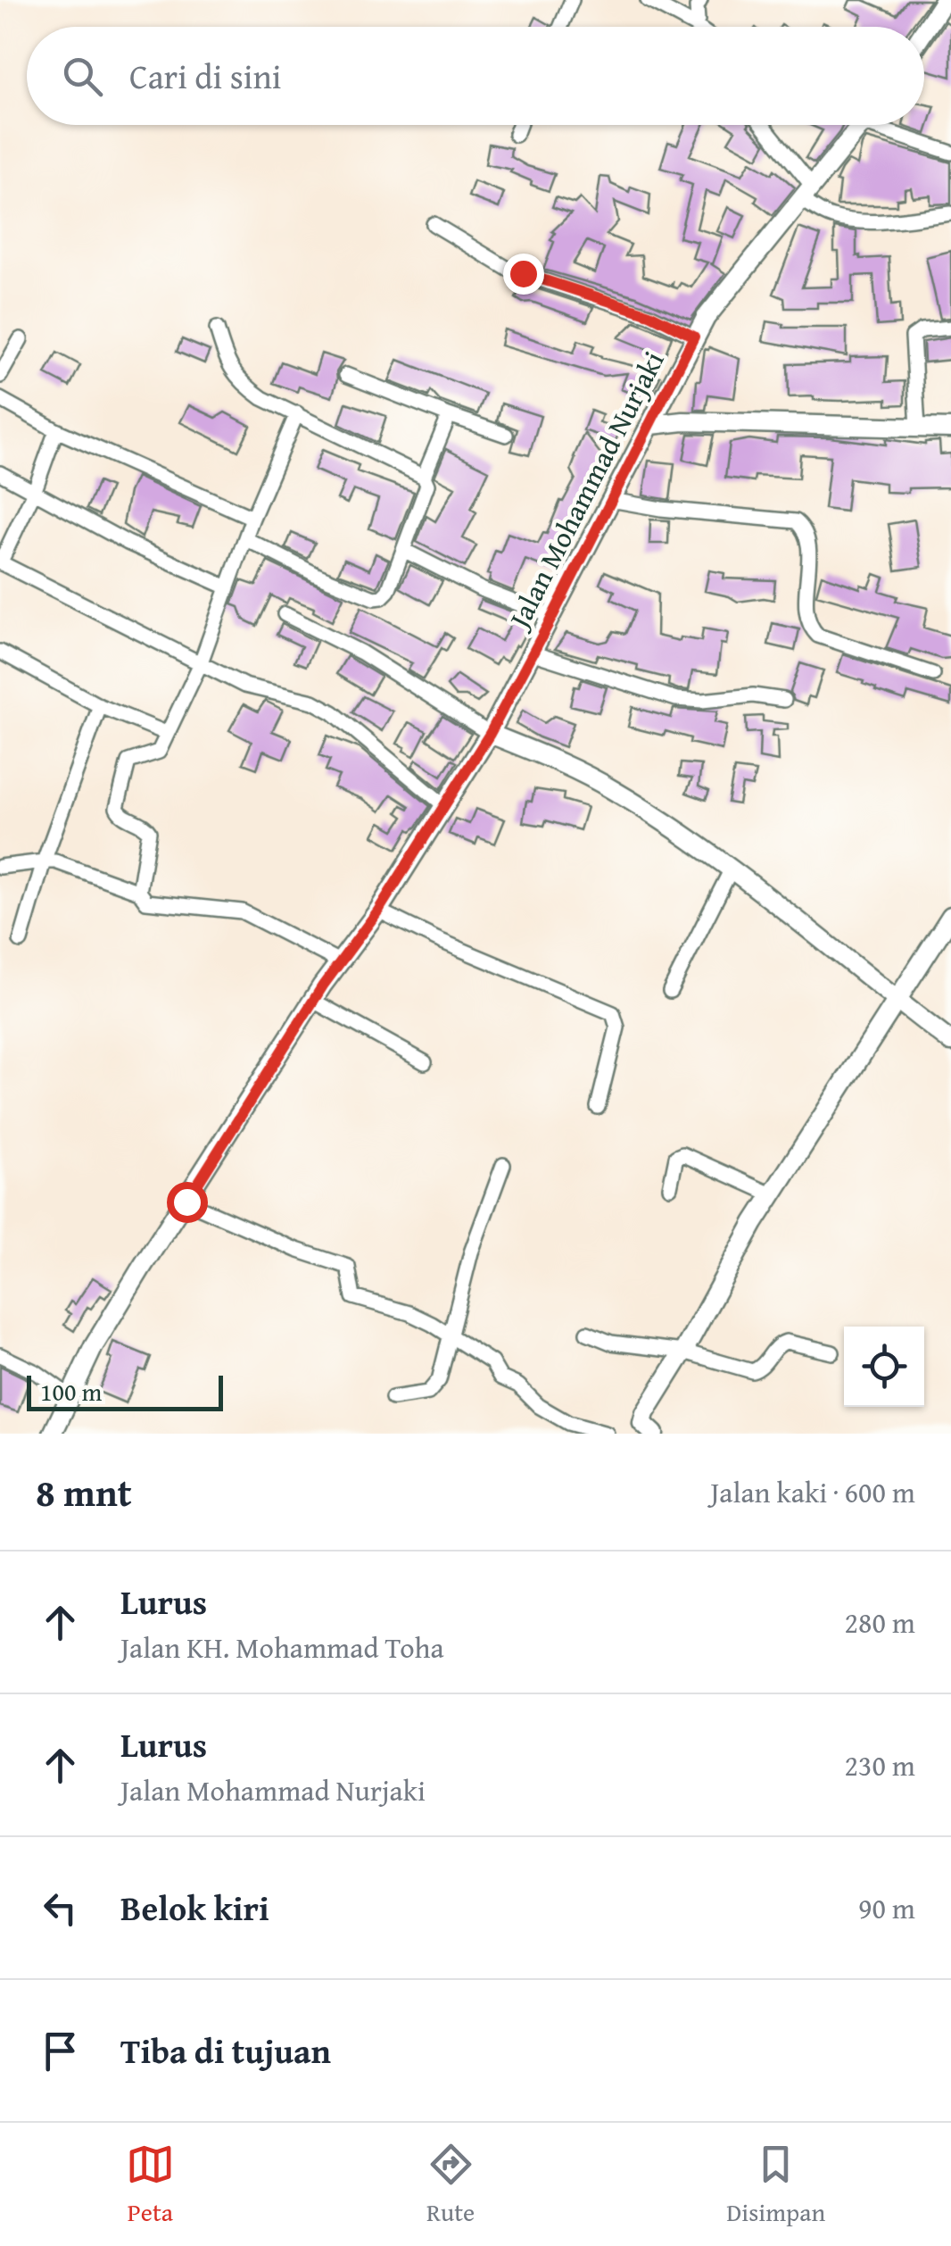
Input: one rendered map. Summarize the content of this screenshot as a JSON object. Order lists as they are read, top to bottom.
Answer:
{
  "streets": {
    "street": ["Jalan Mohammad Nurjaki"]
  },
  "scale_bar": "100 m",
  "page": {
    "search": "Cari di sini",
    "scale": "100 m",
    "heading": ["8 mnt", "Jalan kaki · 600 m"],
    "list": [
      ["Lurus", "Jalan KH. Mohammad Toha", "280 m"],
      ["Lurus", "Jalan Mohammad Nurjaki", "230 m"],
      ["Belok kiri", "90 m"],
      "Tiba di tujuan"
    ],
    "nav": ["Peta", "Rute", "Disimpan"]
  }
}
